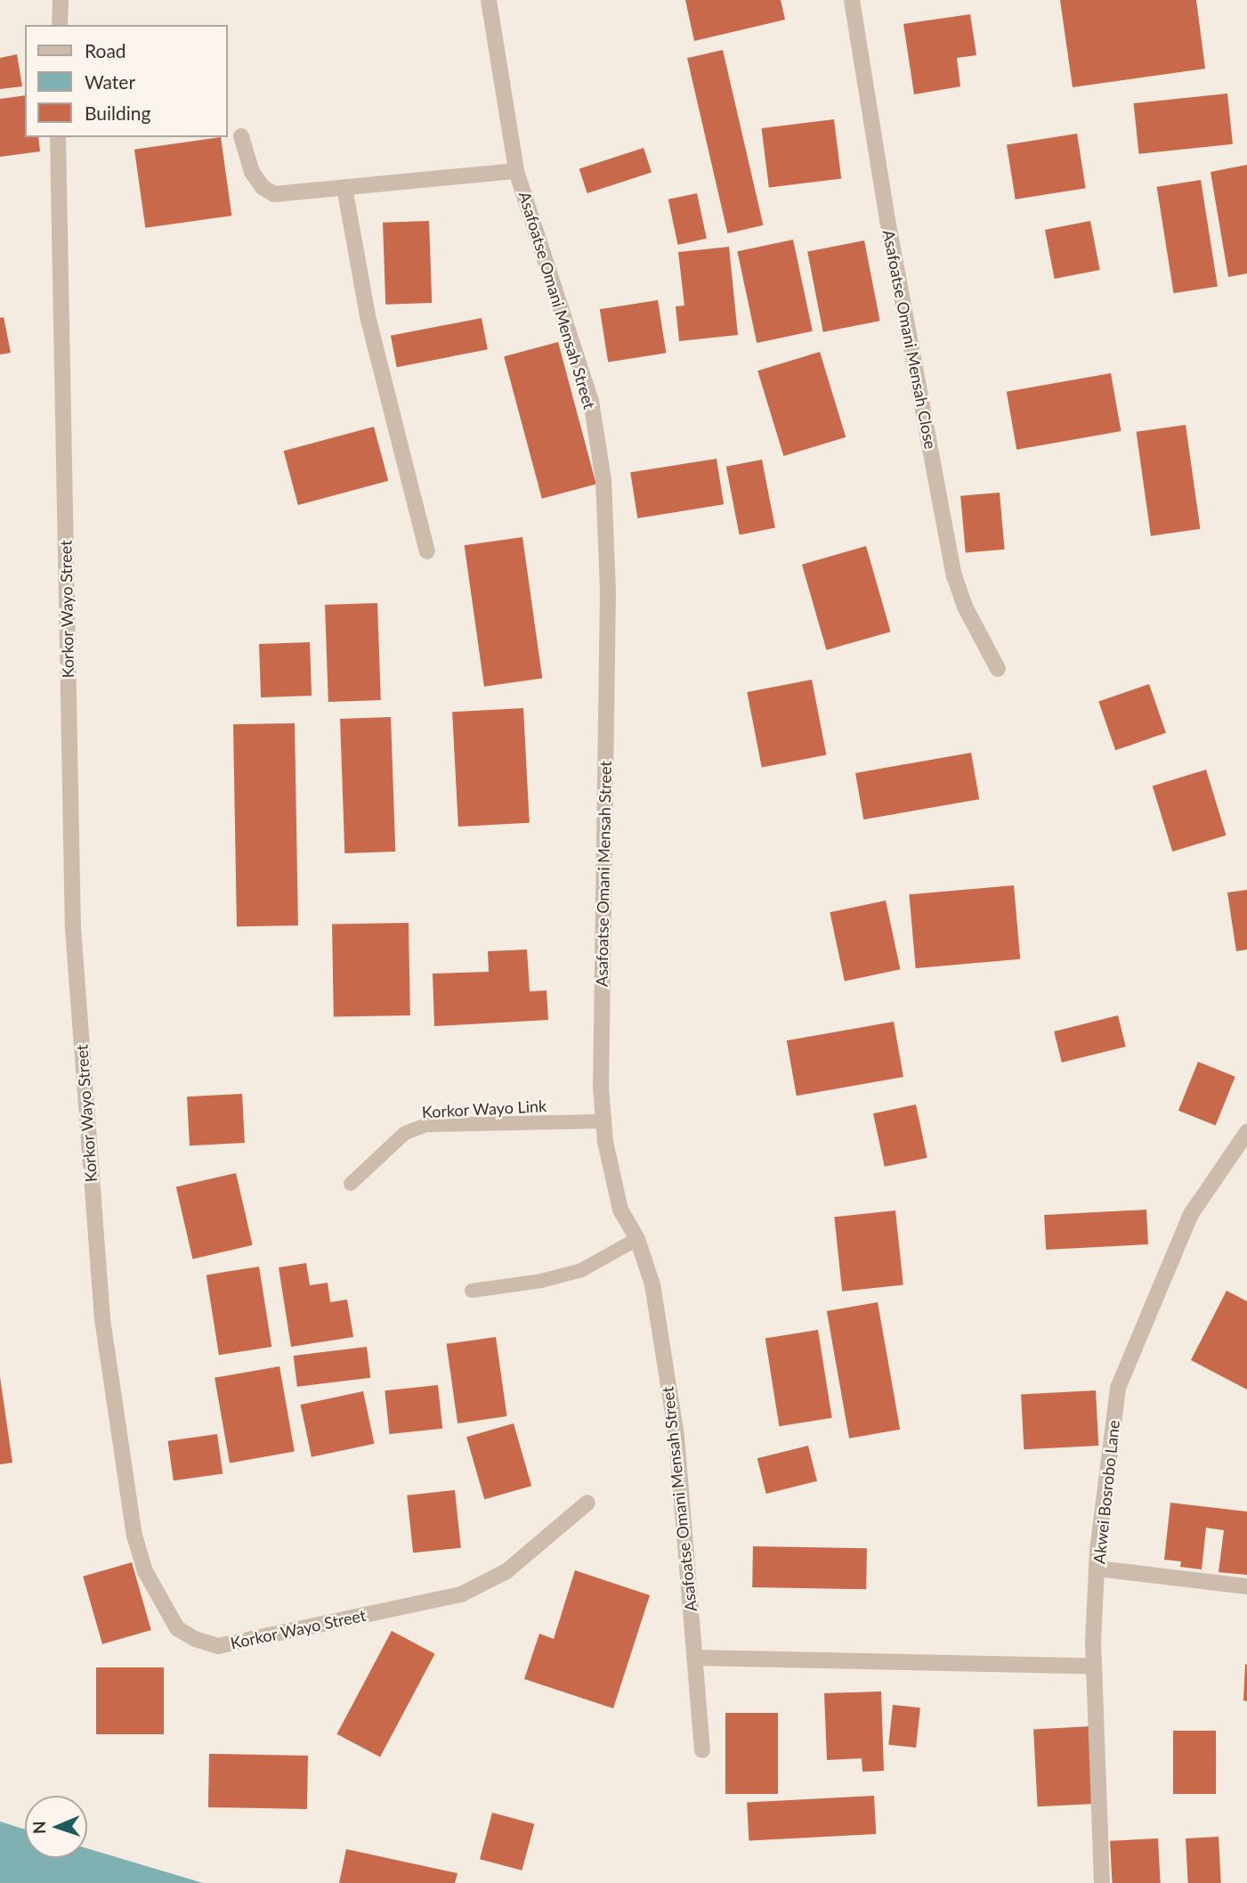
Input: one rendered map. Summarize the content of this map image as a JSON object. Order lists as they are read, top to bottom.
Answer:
{
  "streets": {
    "street": [
      "Asafoatse Omani Mensah Street",
      "Asafoatse Omani Mensah Close",
      "Korkor Wayo Street",
      "Akwei Bosrobo Lane"
    ],
    "lane": ["Korkor Wayo Link"]
  },
  "crossings": [
    ["Asafoatse Omani Mensah Street", "Korkor Wayo Link"]
  ],
  "legend": ["Road", "Water", "Building"],
  "north": "left"
}
